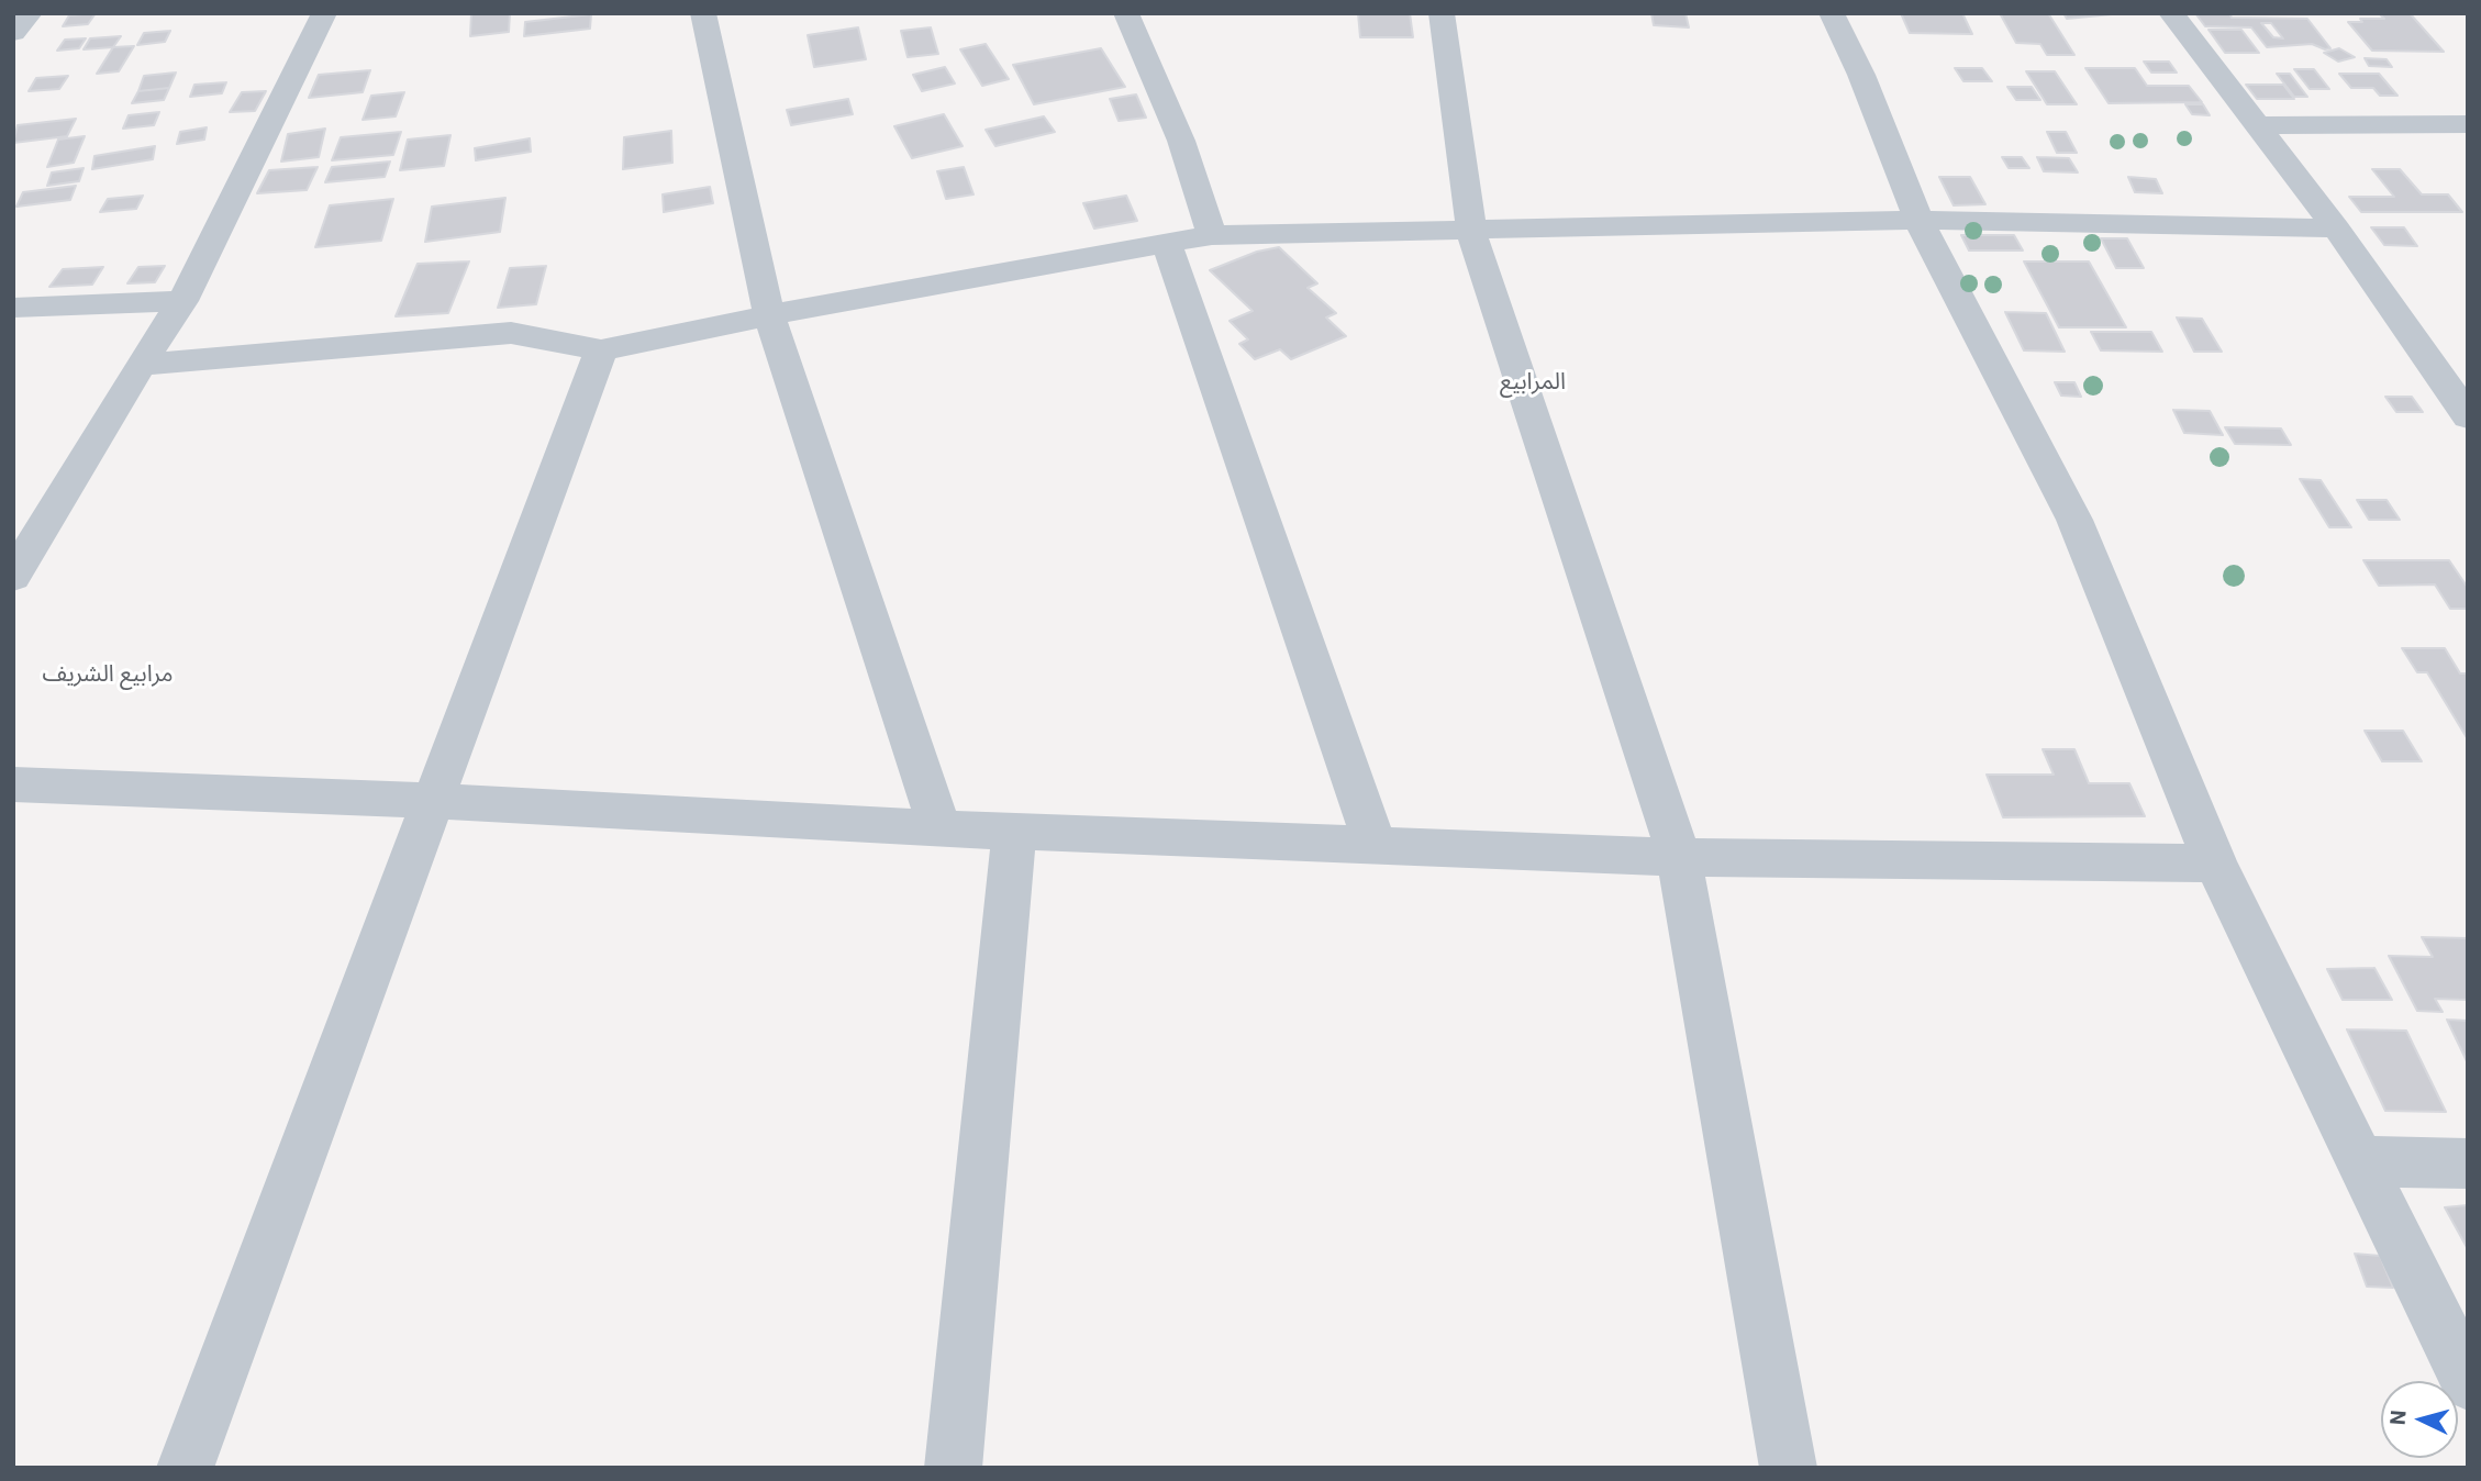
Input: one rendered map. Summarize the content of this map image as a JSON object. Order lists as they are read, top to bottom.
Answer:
{
  "districts": ["المرابيع", "مرابيع الشريف"],
  "north": "left"
}
